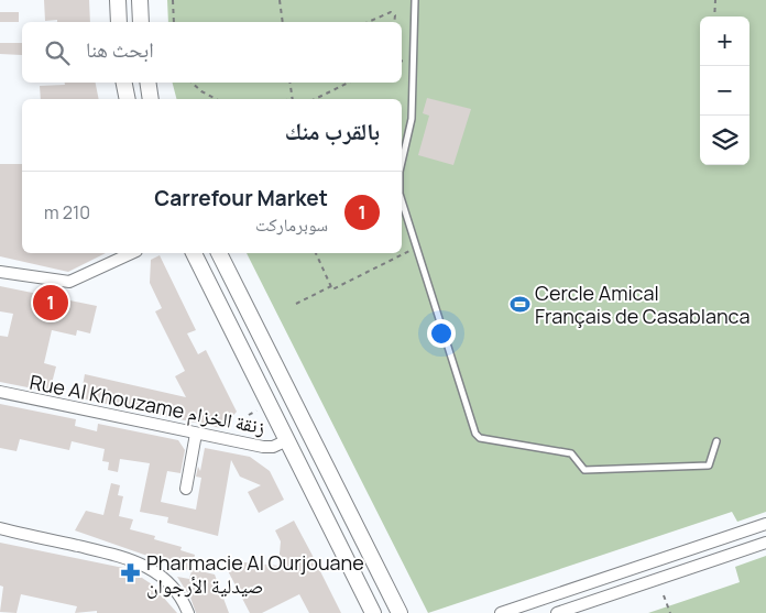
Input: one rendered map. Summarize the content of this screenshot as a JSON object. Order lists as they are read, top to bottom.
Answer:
{
  "streets": {
    "street": ["Rue Al Khouzame زنقة الخزام"]
  },
  "places": {
    "sports": ["Cercle Amical Français de Casablanca"],
    "pharmacy": ["Pharmacie Al Ourjouane صيدلية الأرجوان"]
  },
  "page": {
    "map_buttons": ["+", "−"],
    "search": "ابحث هنا",
    "heading": "بالقرب منك",
    "list": [
      {
        "mark": "1",
        "name": "Carrefour Market",
        "note": "سوبرماركت",
        "value": "210 m"
      }
    ],
    "pins": "1"
  }
}
